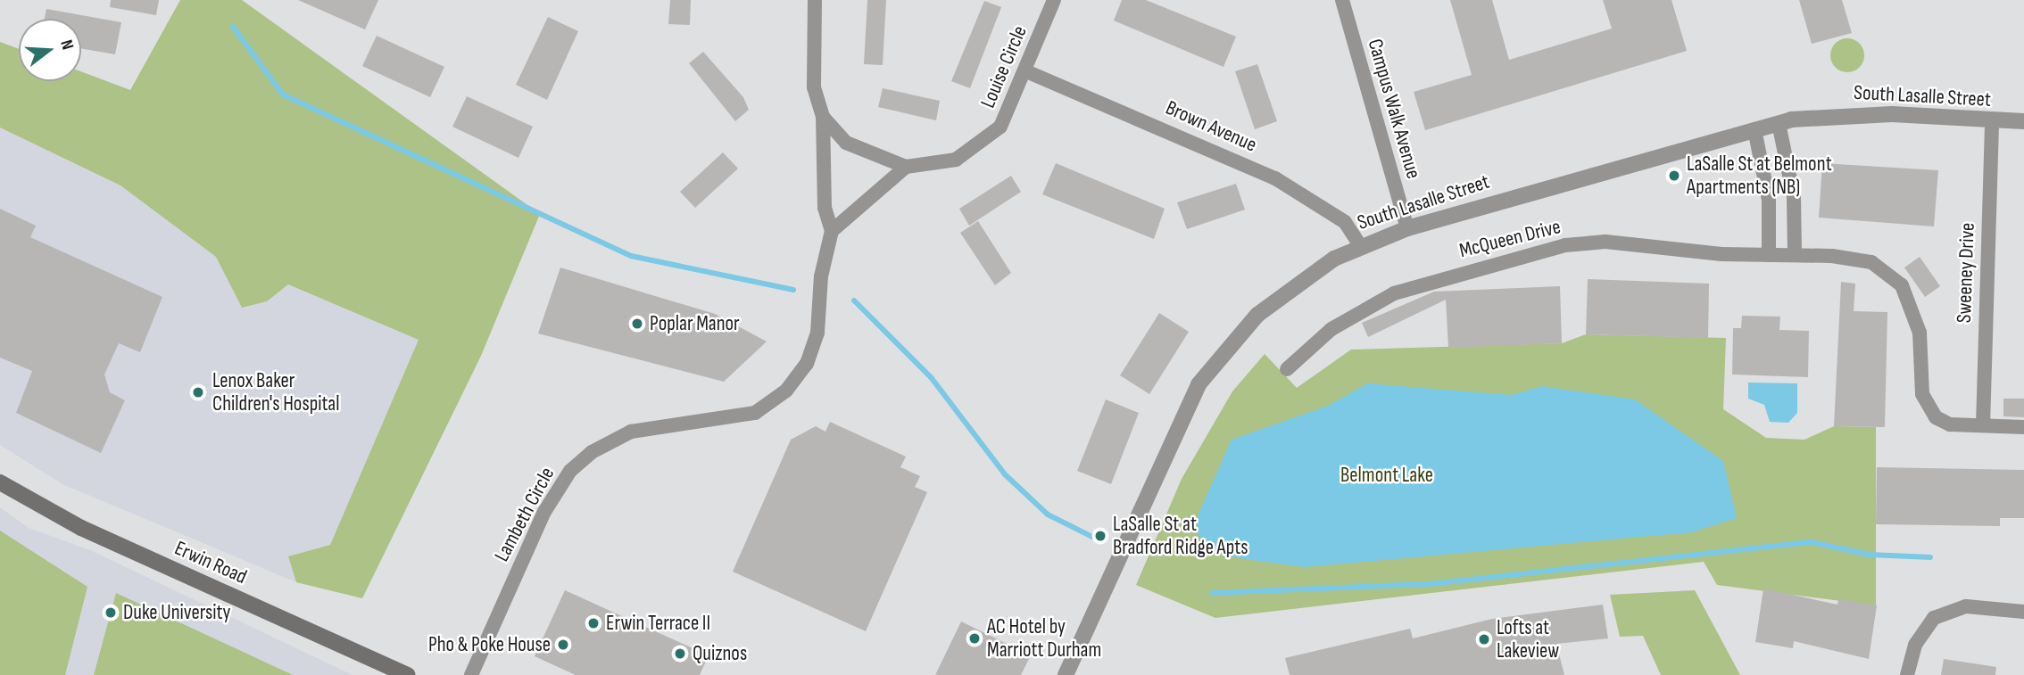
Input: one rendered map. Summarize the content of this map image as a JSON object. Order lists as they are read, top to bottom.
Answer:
{
  "streets": {
    "main road": ["Erwin Road"],
    "street": [
      "Louise Circle",
      "South Lasalle Street",
      "Campus Walk Avenue",
      "Brown Avenue",
      "McQueen Drive",
      "Sweeney Drive",
      "Lambeth Circle"
    ]
  },
  "crossings": [
    ["Louise Circle", "Brown Avenue"],
    ["South Lasalle Street", "Campus Walk Avenue"],
    ["South Lasalle Street", "Brown Avenue"],
    ["South Lasalle Street", "Sweeney Drive"],
    ["McQueen Drive", "Sweeney Drive"]
  ],
  "parks": ["Belmont Lake"],
  "places": [
    "LaSalle St at Belmont Apartments (NB)",
    "Poplar Manor",
    "Lenox Baker Children's Hospital",
    "LaSalle St at Bradford Ridge Apts",
    "Duke University",
    "Erwin Terrace II",
    "AC Hotel by Marriott Durham",
    "Lofts at Lakeview",
    "Pho & Poke House",
    "Quiznos"
  ],
  "north": "right"
}
